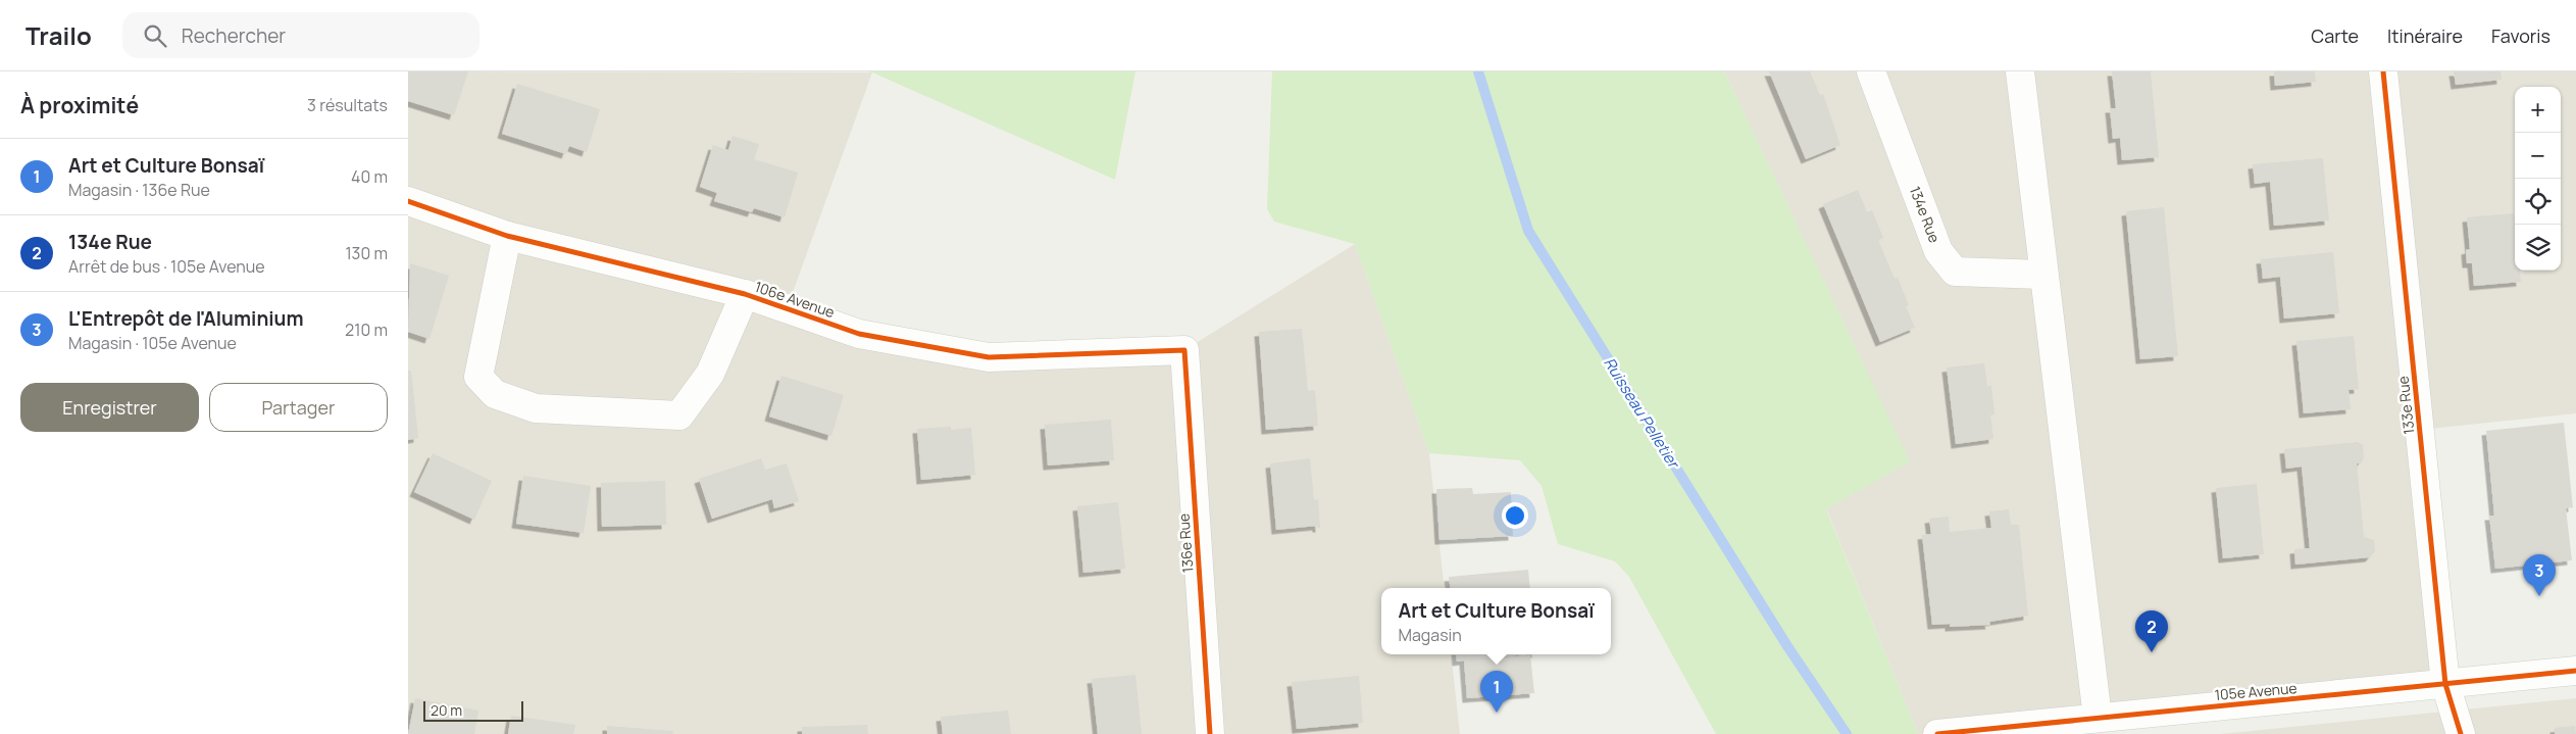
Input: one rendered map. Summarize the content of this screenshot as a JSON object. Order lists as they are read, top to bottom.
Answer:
{
  "streets": {
    "street": [
      "134e Rue",
      "106e Avenue",
      "133e Rue",
      "136e Rue",
      "105e Avenue"
    ]
  },
  "crossings": [
    ["106e Avenue", "136e Rue"],
    ["133e Rue", "105e Avenue"]
  ],
  "water": ["Ruisseau Pelletier"],
  "scale_bar": "20 m",
  "page": {
    "header": "Trailo",
    "search": "Rechercher",
    "nav": ["Carte", "Itinéraire", "Favoris"],
    "heading": ["À proximité", "3 résultats"],
    "map_buttons": ["+", "−"],
    "list": [
      {
        "mark": "1",
        "name": "Art et Culture Bonsaï",
        "note": "Magasin · 136e Rue",
        "value": "40 m"
      },
      {
        "mark": "2",
        "name": "134e Rue",
        "note": "Arrêt de bus · 105e Avenue",
        "value": "130 m"
      },
      {
        "mark": "3",
        "name": "L'Entrepôt de l'Aluminium",
        "note": "Magasin · 105e Avenue",
        "value": "210 m"
      }
    ],
    "buttons": ["Enregistrer", "Partager"],
    "pins": ["3", "2", "1"],
    "popup": ["Art et Culture Bonsaï", "Magasin"],
    "scale": "20 m"
  }
}
